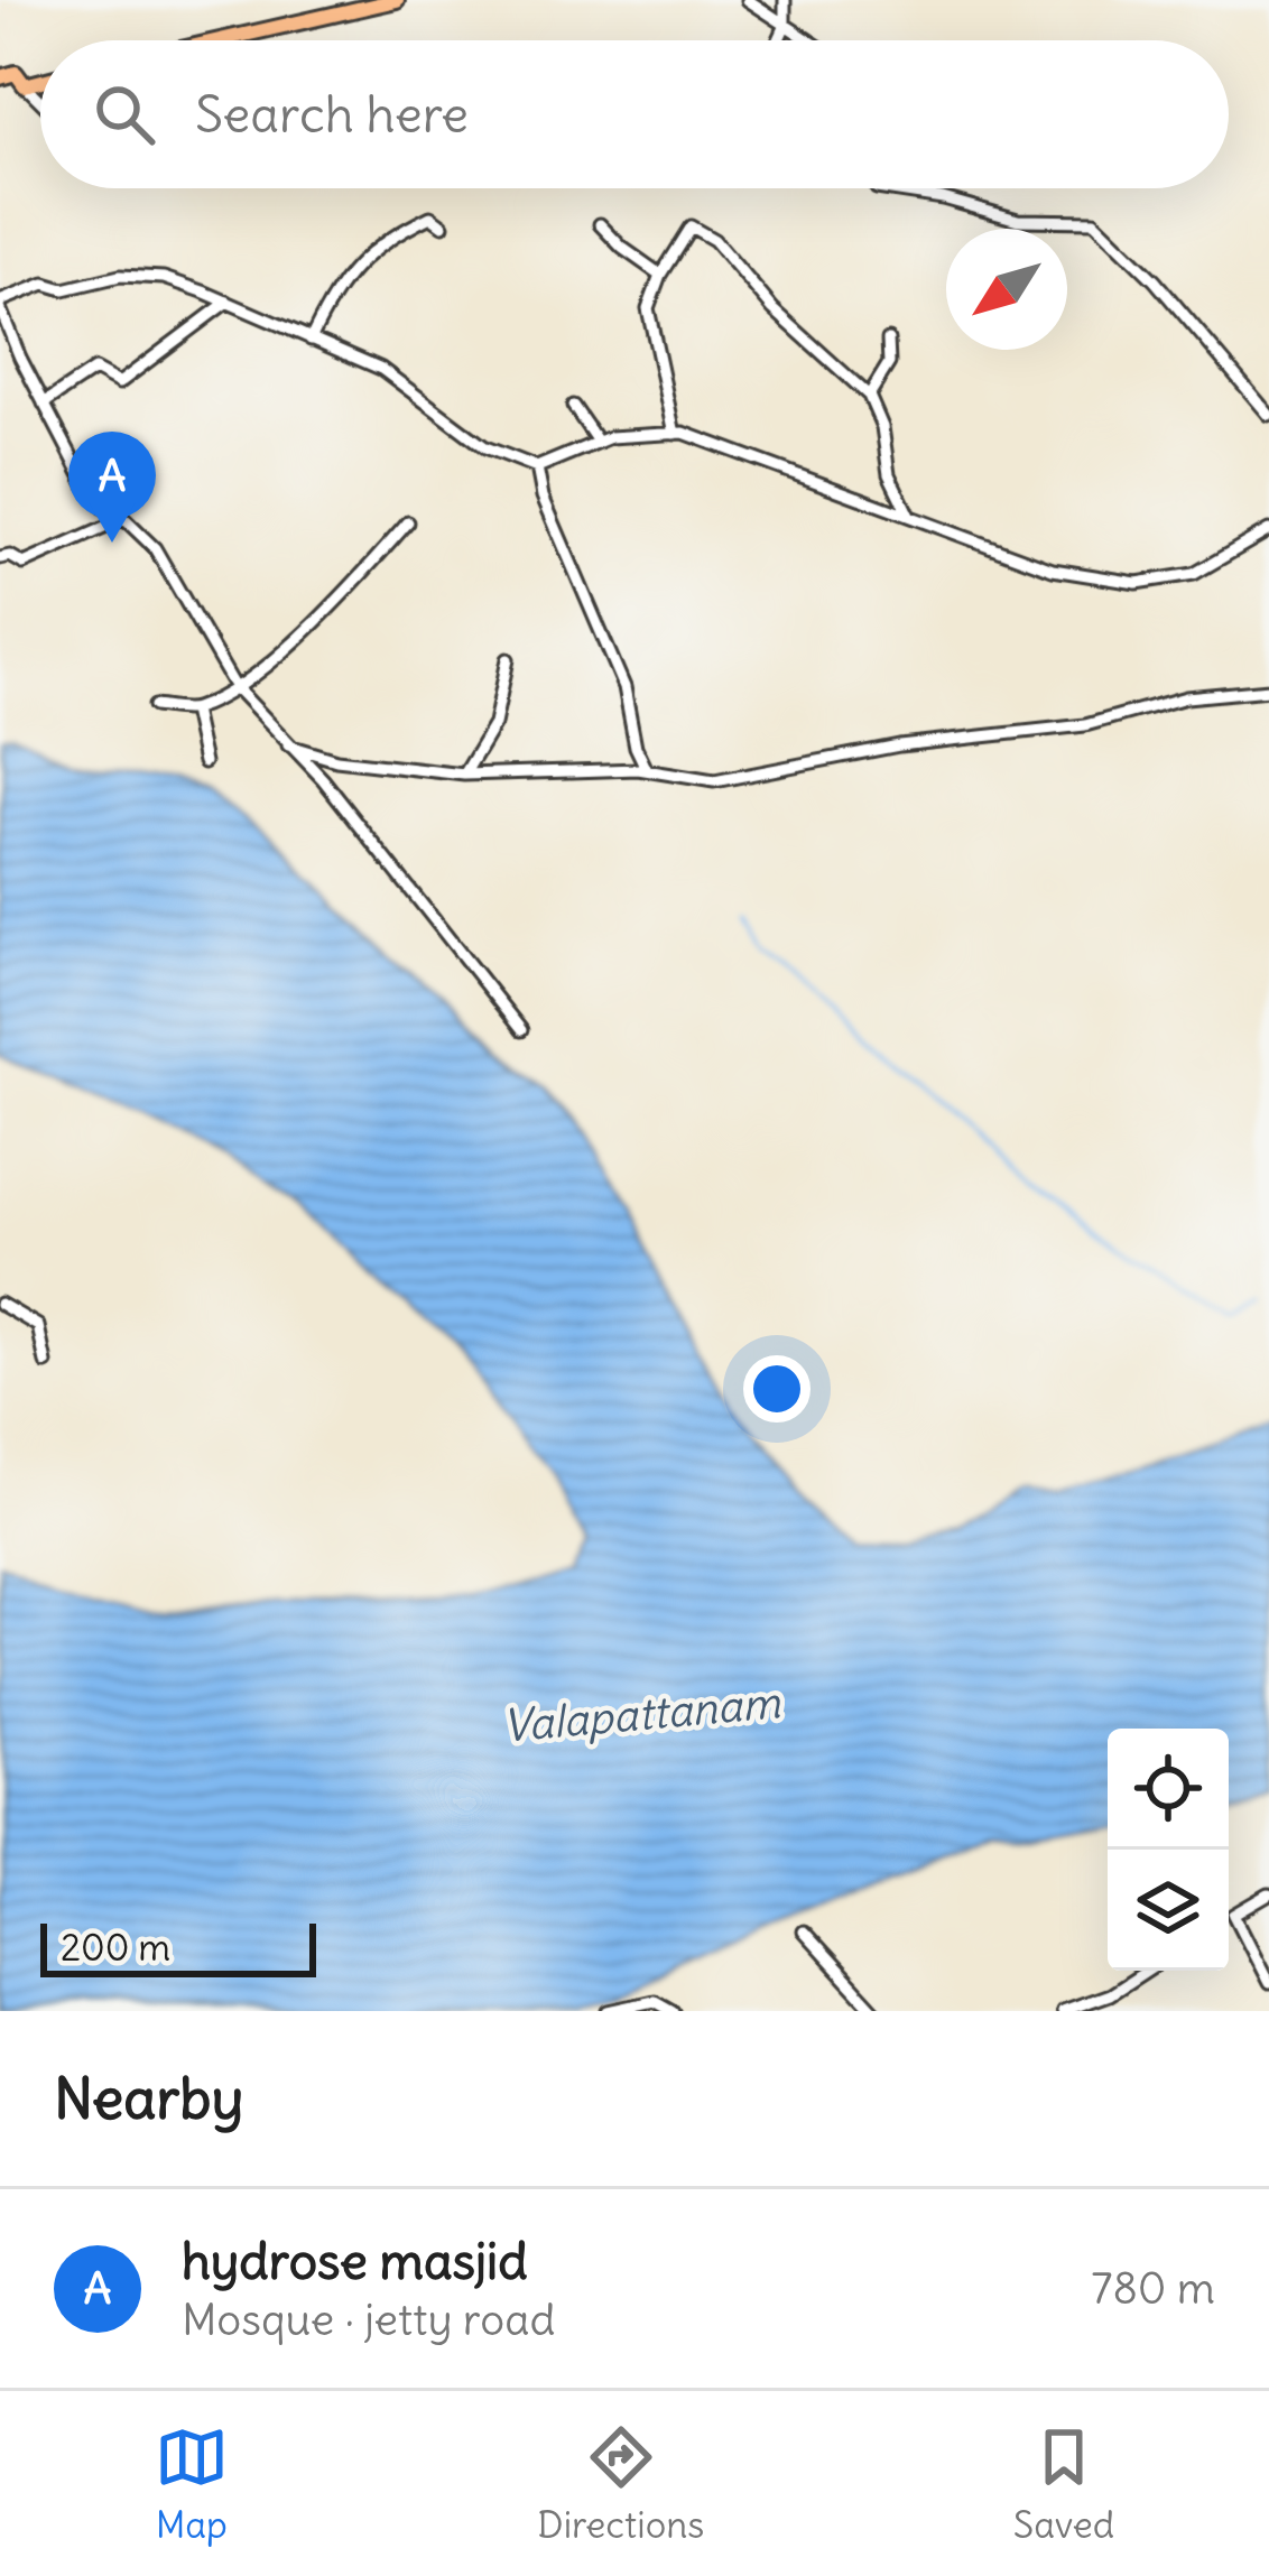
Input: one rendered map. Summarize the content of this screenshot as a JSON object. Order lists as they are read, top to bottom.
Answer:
{
  "water": ["Valapattanam"],
  "scale_bar": "200 m",
  "north": "bottom left",
  "page": {
    "search": "Search here",
    "pins": "A",
    "scale": "200 m",
    "heading": "Nearby",
    "list": [
      {
        "mark": "A",
        "name": "hydrose masjid",
        "note": "Mosque · jetty road",
        "value": "780 m"
      }
    ],
    "nav": ["Map", "Directions", "Saved"]
  }
}
